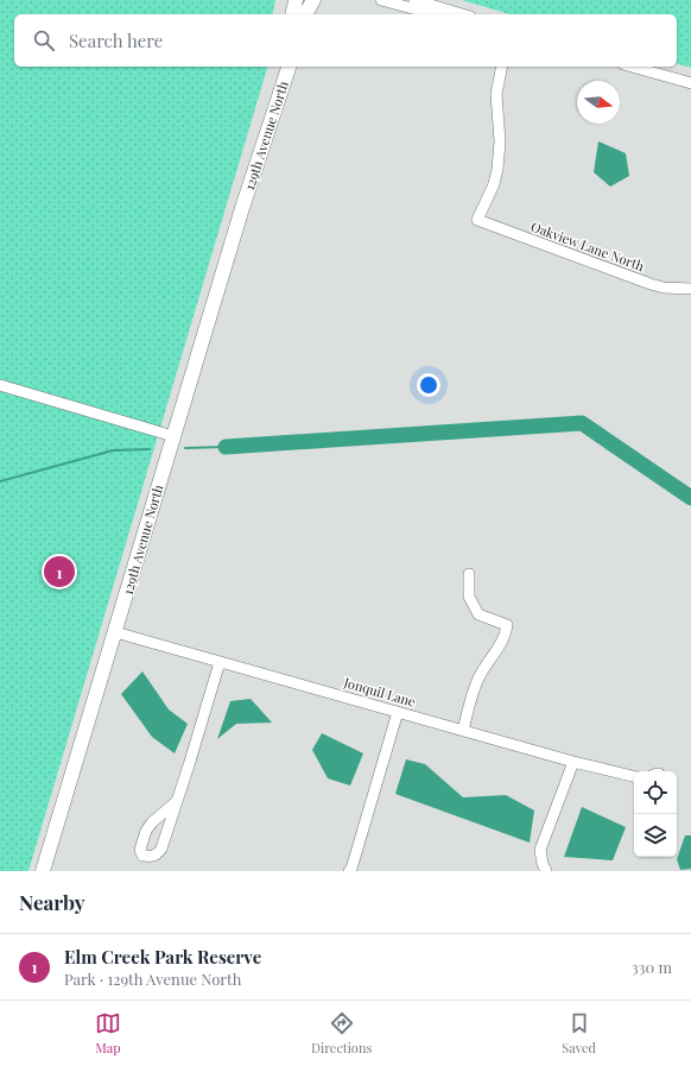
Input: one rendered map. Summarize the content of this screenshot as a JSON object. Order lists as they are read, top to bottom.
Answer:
{
  "streets": {
    "main road": ["129th Avenue North"],
    "street": ["Oakview Lane North", "Jonquil Lane"]
  },
  "crossings": [
    ["129th Avenue North", "Jonquil Lane"]
  ],
  "north": "right",
  "page": {
    "search": "Search here",
    "pins": "1",
    "heading": "Nearby",
    "list": [
      {
        "mark": "1",
        "name": "Elm Creek Park Reserve",
        "note": "Park · 129th Avenue North",
        "value": "330 m"
      }
    ],
    "nav": ["Map", "Directions", "Saved"]
  }
}
